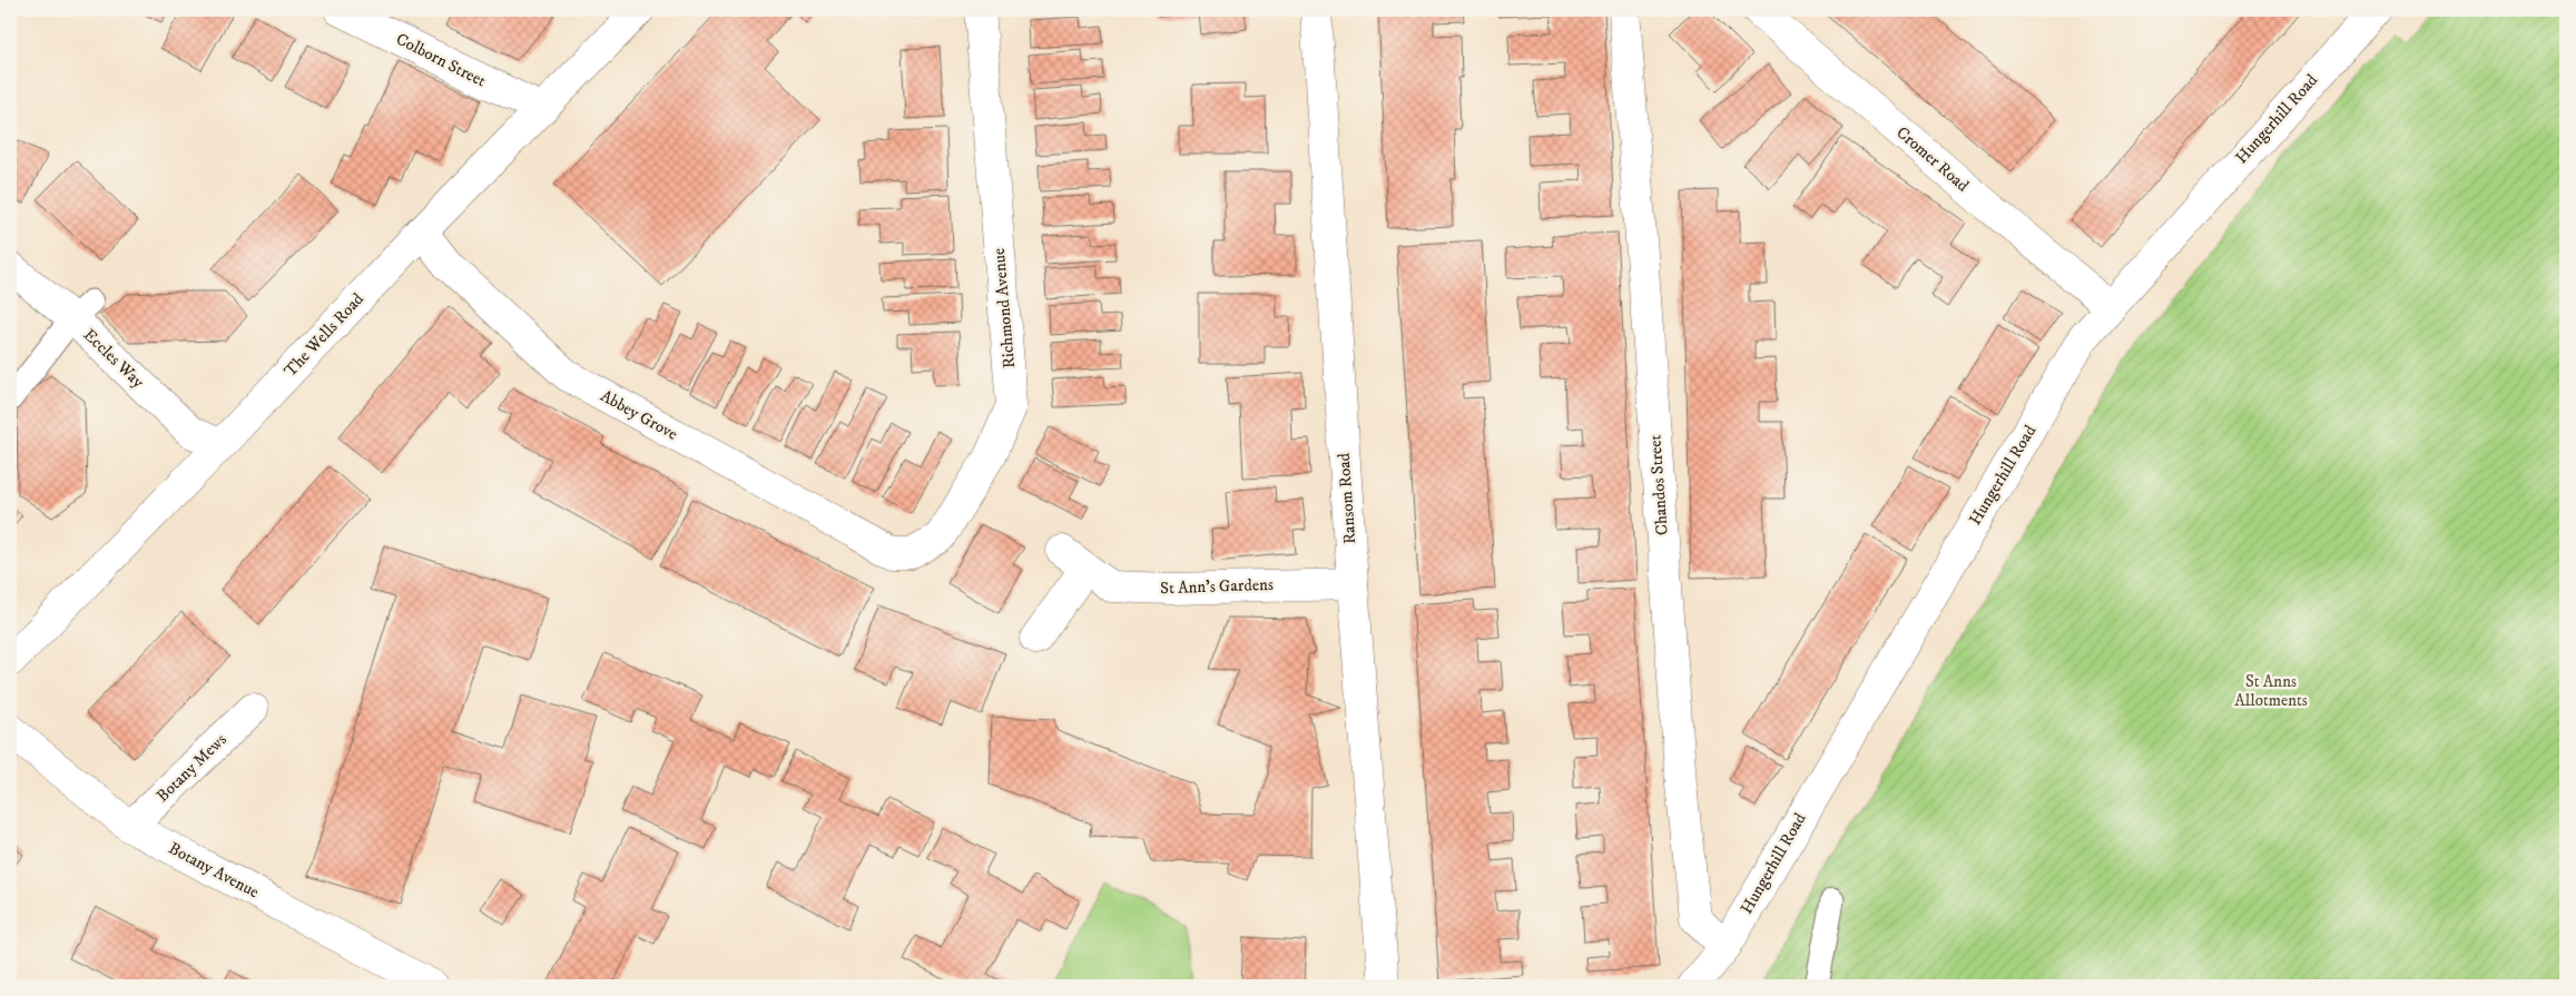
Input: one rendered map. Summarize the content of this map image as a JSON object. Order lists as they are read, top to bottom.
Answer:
{
  "streets": {
    "street": [
      "Colborn Street",
      "Hungerhill Road",
      "Cromer Road",
      "Richmond Avenue",
      "The Wells Road",
      "Eccles Way",
      "Abbey Grove",
      "Chandos Street",
      "Ransom Road",
      "St Ann's Gardens",
      "Botany Mews",
      "Botany Avenue"
    ]
  },
  "crossings": [
    ["Colborn Street", "The Wells Road"],
    ["Hungerhill Road", "Cromer Road"],
    ["Hungerhill Road", "Chandos Street"],
    ["Richmond Avenue", "Abbey Grove"],
    ["The Wells Road", "Eccles Way"],
    ["The Wells Road", "Abbey Grove"],
    ["Ransom Road", "St Ann's Gardens"],
    ["Botany Mews", "Botany Avenue"]
  ],
  "parks": ["St Anns Allotments"]
}
